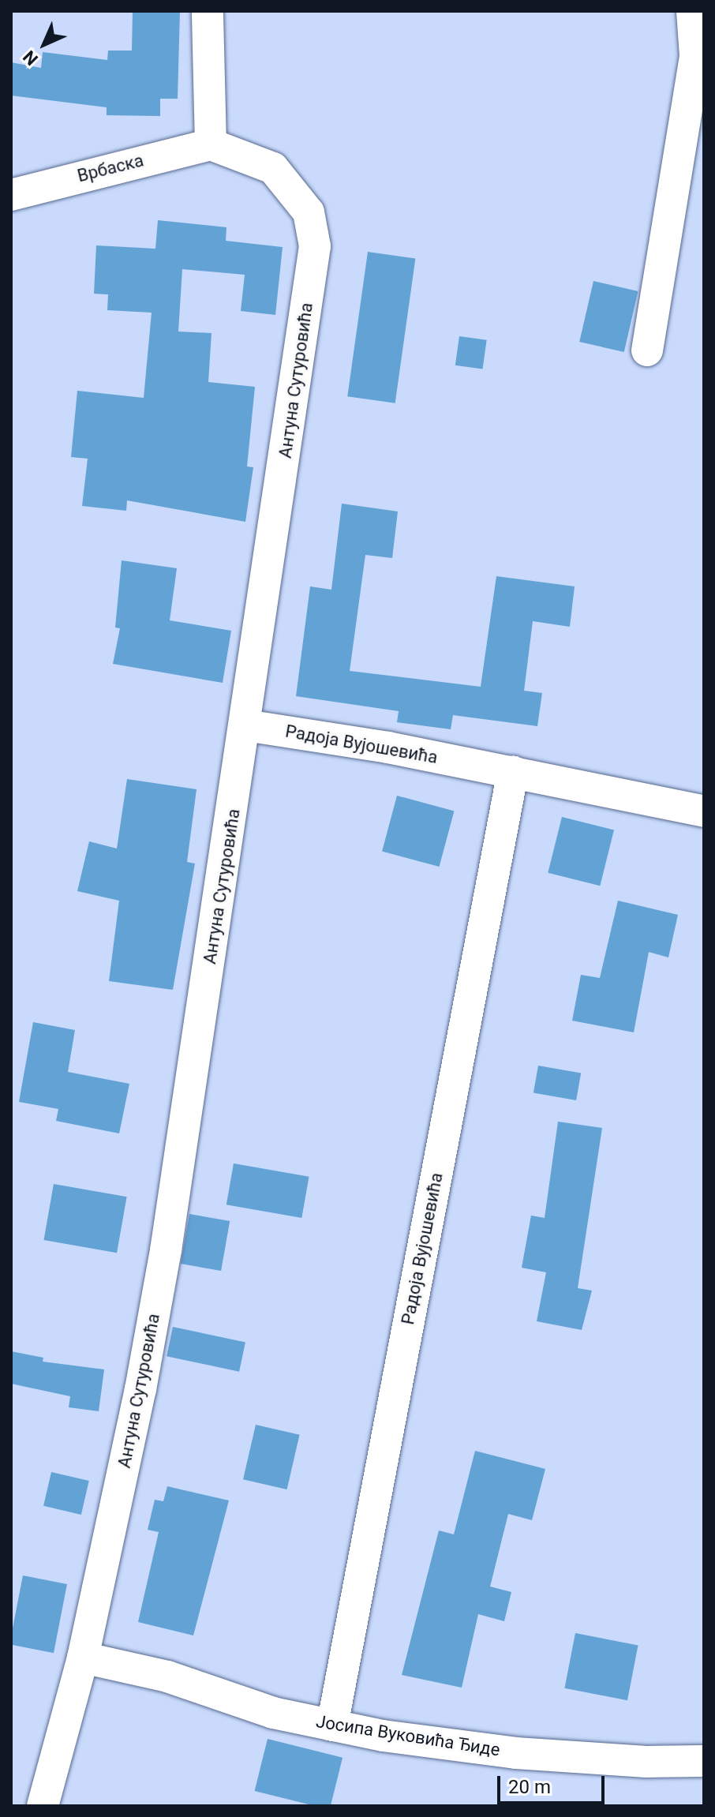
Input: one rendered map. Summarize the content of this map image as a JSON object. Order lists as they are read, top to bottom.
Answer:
{
  "streets": {
    "street": [
      "Врбаска",
      "Антуна Сутуровића",
      "Радоја Вујошевића",
      "Јосипа Вуковића Ђиде"
    ]
  },
  "crossings": [
    ["Врбаска", "Антуна Сутуровића"],
    ["Антуна Сутуровића", "Радоја Вујошевића"],
    ["Антуна Сутуровића", "Јосипа Вуковића Ђиде"],
    ["Радоја Вујошевића", "Јосипа Вуковића Ђиде"]
  ],
  "scale_bar": "20 m",
  "north": "bottom left"
}
